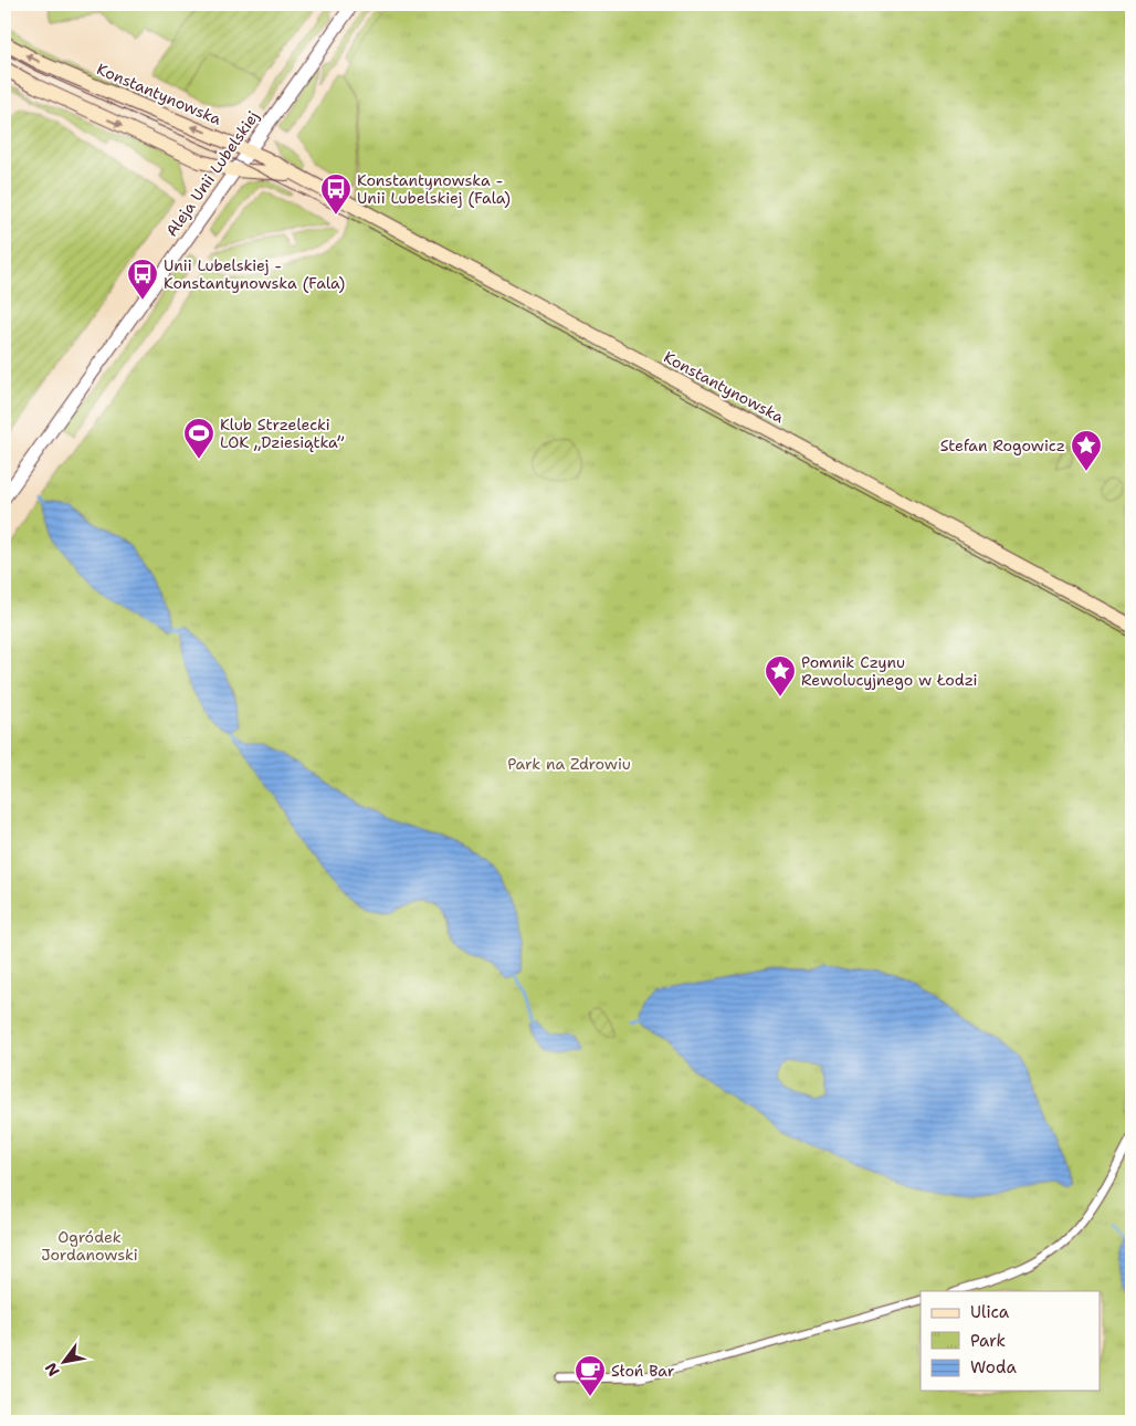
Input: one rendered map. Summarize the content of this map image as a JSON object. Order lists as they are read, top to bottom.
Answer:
{
  "streets": {
    "main road": ["Konstantynowska"],
    "street": ["Aleja Unii Lubelskiej"]
  },
  "crossings": [
    ["Konstantynowska", "Aleja Unii Lubelskiej"]
  ],
  "parks": ["Park na Zdrowiu", "Ogródek Jordanowski"],
  "places": {
    "bus stop": ["Konstantynowska - Unii Lubelskiej (Fala)", "Unii Lubelskiej - Konstantynowska (Fala)"],
    "sports": ["Klub Strzelecki LOK „Dziesiątka”"],
    "place": ["Stefan Rogowicz", "Pomnik Czynu Rewolucyjnego w Łodzi"],
    "cafe": ["Słoń Bar"]
  },
  "legend": ["Ulica", "Park", "Woda"],
  "north": "bottom left"
}
